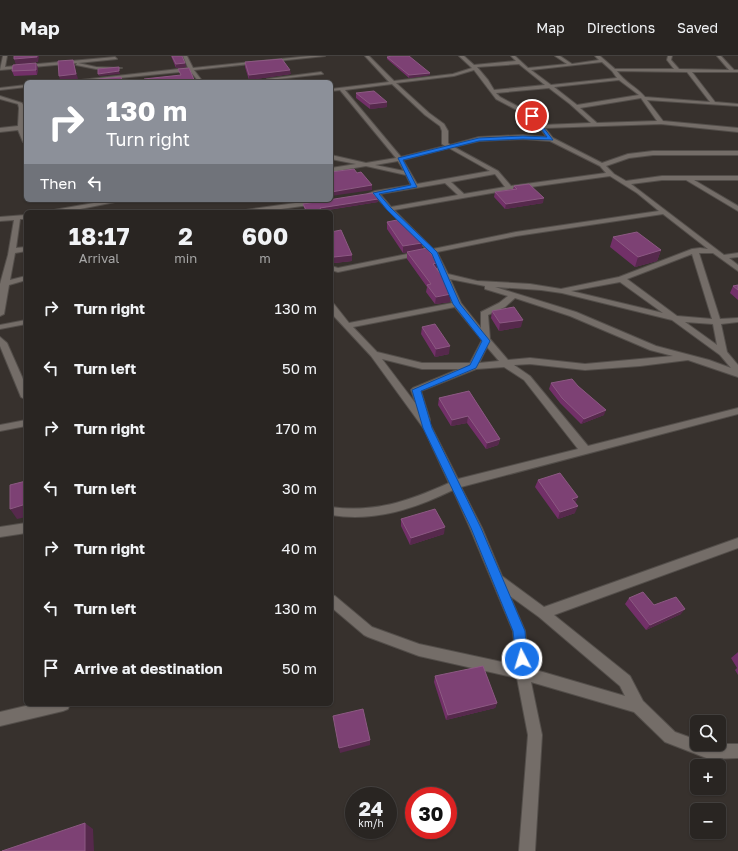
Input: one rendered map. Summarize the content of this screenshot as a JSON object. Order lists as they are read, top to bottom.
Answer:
{
  "page": {
    "header": "Map",
    "nav": ["Map", "Directions", "Saved"],
    "turn": ["130 m", "Turn right"],
    "then": "Then",
    "eta": [
      "18:17",
      "Arrival",
      "2",
      "min",
      "600",
      "m"
    ],
    "list": [
      {
        "name": "Turn right",
        "value": "130 m"
      },
      {
        "name": "Turn left",
        "value": "50 m"
      },
      {
        "name": "Turn right",
        "value": "170 m"
      },
      {
        "name": "Turn left",
        "value": "30 m"
      },
      {
        "name": "Turn right",
        "value": "40 m"
      },
      {
        "name": "Turn left",
        "value": "130 m"
      },
      {
        "name": "Arrive at destination",
        "value": "50 m"
      }
    ],
    "map_buttons": ["+", "−"],
    "speed": "24 km/h",
    "limit": "30"
  }
}
